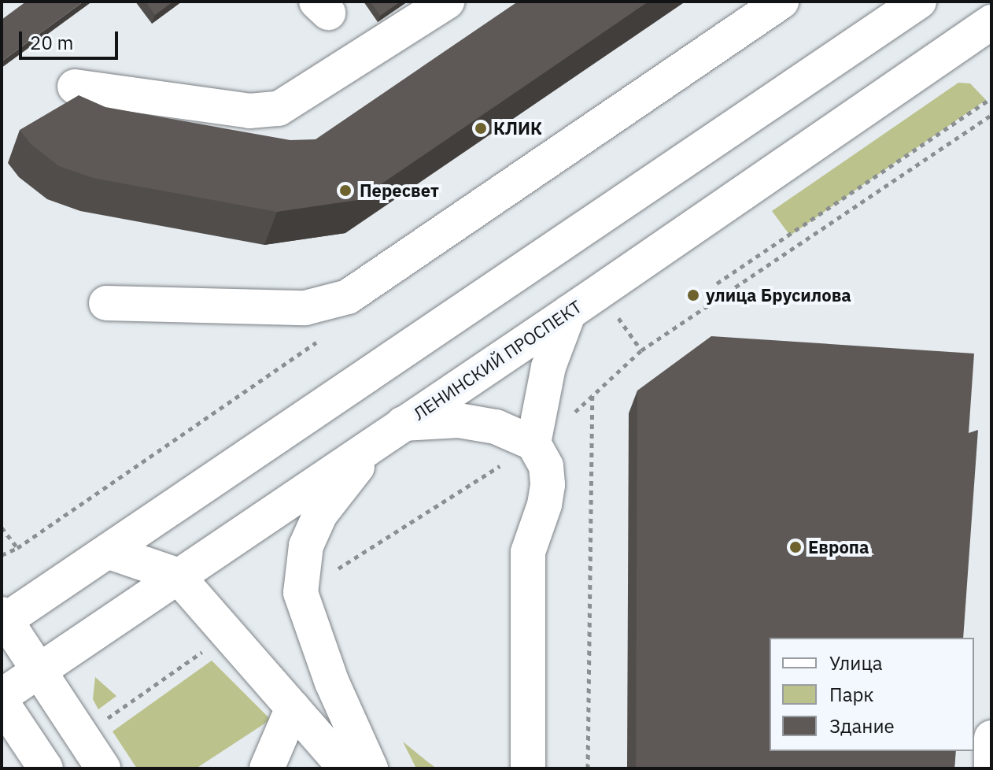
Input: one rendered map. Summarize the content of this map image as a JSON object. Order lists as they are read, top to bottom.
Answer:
{
  "streets": {
    "main road": ["ЛЕНИНСКИЙ ПРОСПЕКТ"]
  },
  "places": [
    "КЛИК",
    "Пересвет",
    "улица Брусилова",
    "Европа"
  ],
  "legend": ["Улица", "Парк", "Здание"],
  "scale_bar": "20 m"
}
